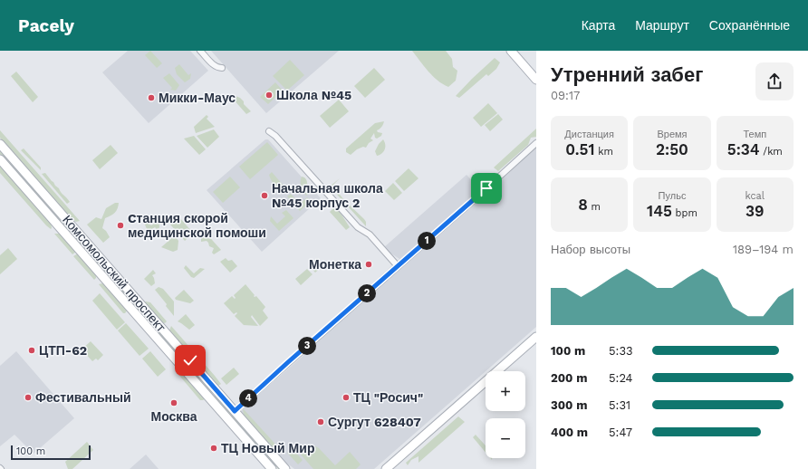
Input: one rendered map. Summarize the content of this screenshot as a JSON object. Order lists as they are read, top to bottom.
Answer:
{
  "streets": {
    "main road": ["Комсомольский проспект"]
  },
  "places": [
    "Школа №45",
    "Микки-Маус",
    "Начальная школа №45 корпус 2",
    "Cтанция скорой медицинской помоши",
    "Монетка",
    "ЦТП-62",
    "Фестивальный",
    "ТЦ \"Росич\"",
    "Москва",
    "Сургут 628407",
    "ТЦ Новый Мир"
  ],
  "scale_bar": "100 m",
  "page": {
    "header": "Pacely",
    "nav": ["Карта", "Маршрут", "Сохранённые"],
    "heading": ["Утренний забег", "09:17"],
    "stats": [
      ["Дистанция", "0.51 km"],
      ["Время", "2:50"],
      ["Темп", "5:34 /km"],
      ["8 m"],
      ["Пульс", "145 bpm"],
      ["kcal", "39"]
    ],
    "pins": [
      "1",
      "2",
      "3",
      "4"
    ],
    "chart": ["Набор высоты", "189–194 m"],
    "list": [
      {
        "name": "100 m",
        "note": "5:33"
      },
      {
        "name": "200 m",
        "note": "5:24"
      },
      {
        "name": "300 m",
        "note": "5:31"
      },
      {
        "name": "400 m",
        "note": "5:47"
      }
    ],
    "map_buttons": ["+", "−"],
    "scale": "100 m"
  }
}
